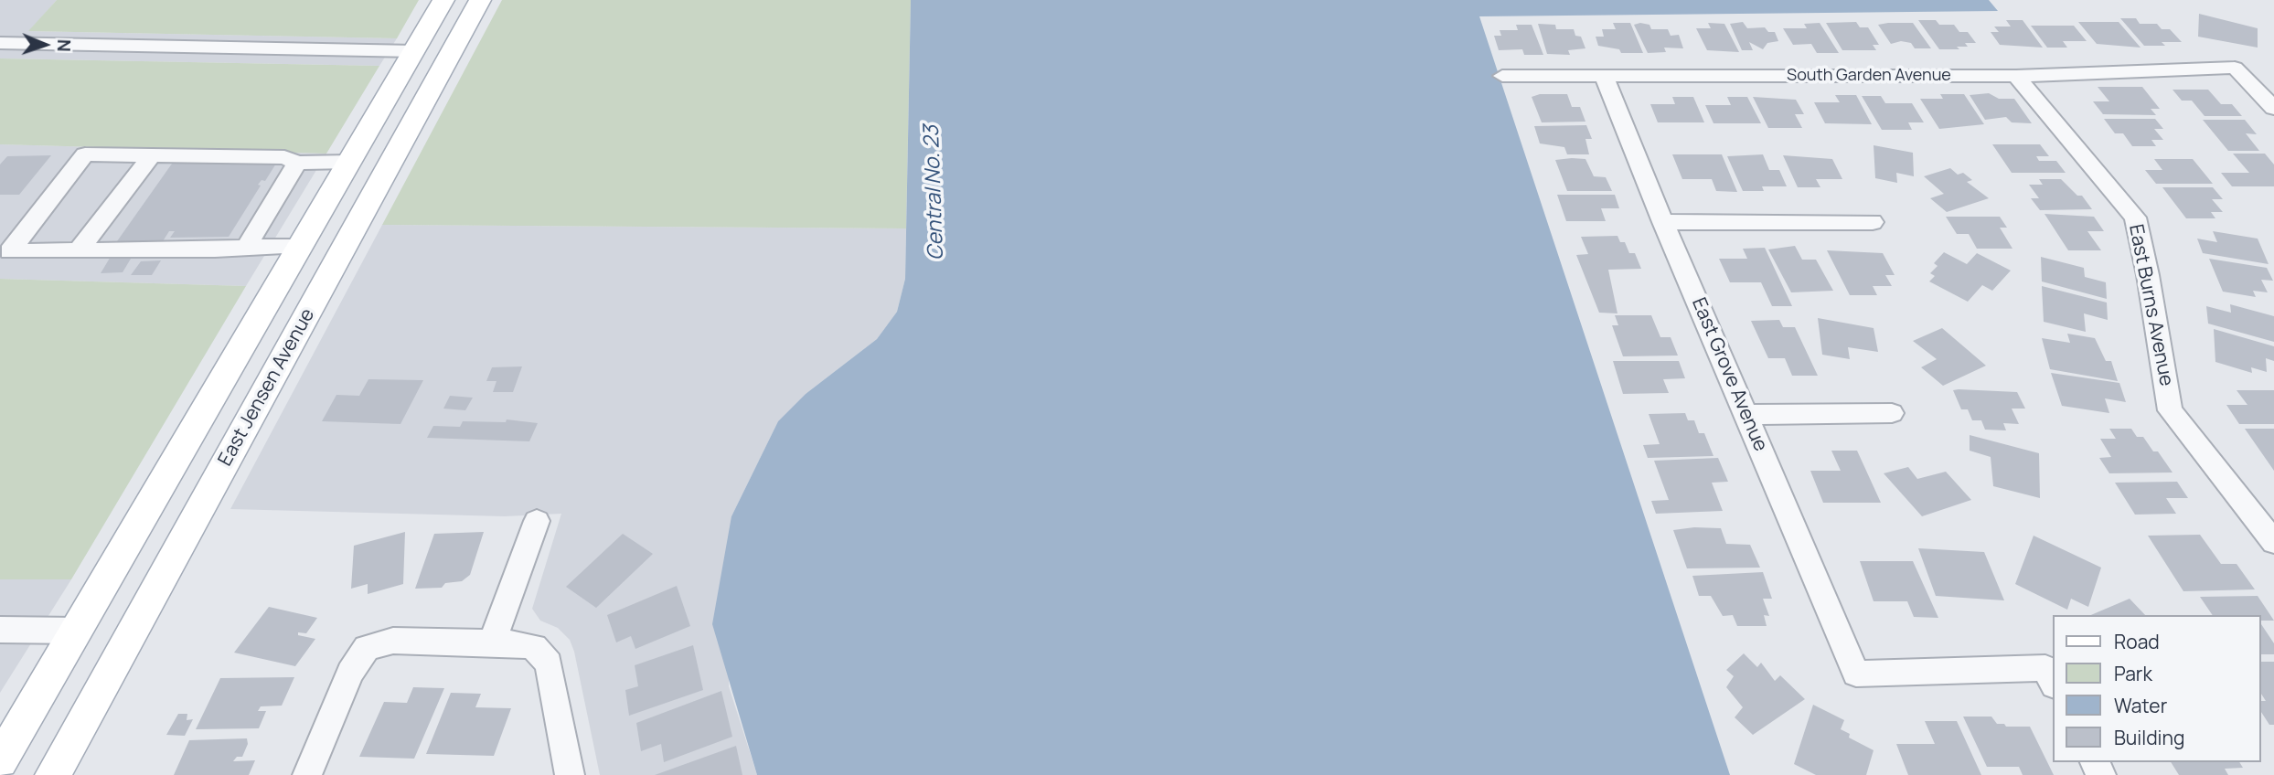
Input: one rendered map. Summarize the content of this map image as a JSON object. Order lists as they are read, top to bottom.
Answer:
{
  "streets": {
    "main road": ["East Jensen Avenue"],
    "street": ["South Garden Avenue", "East Burns Avenue", "East Grove Avenue"]
  },
  "crossings": [
    ["South Garden Avenue", "East Burns Avenue"],
    ["South Garden Avenue", "East Grove Avenue"]
  ],
  "water": ["Central No. 23"],
  "legend": [
    "Road",
    "Park",
    "Water",
    "Building"
  ],
  "north": "right"
}
